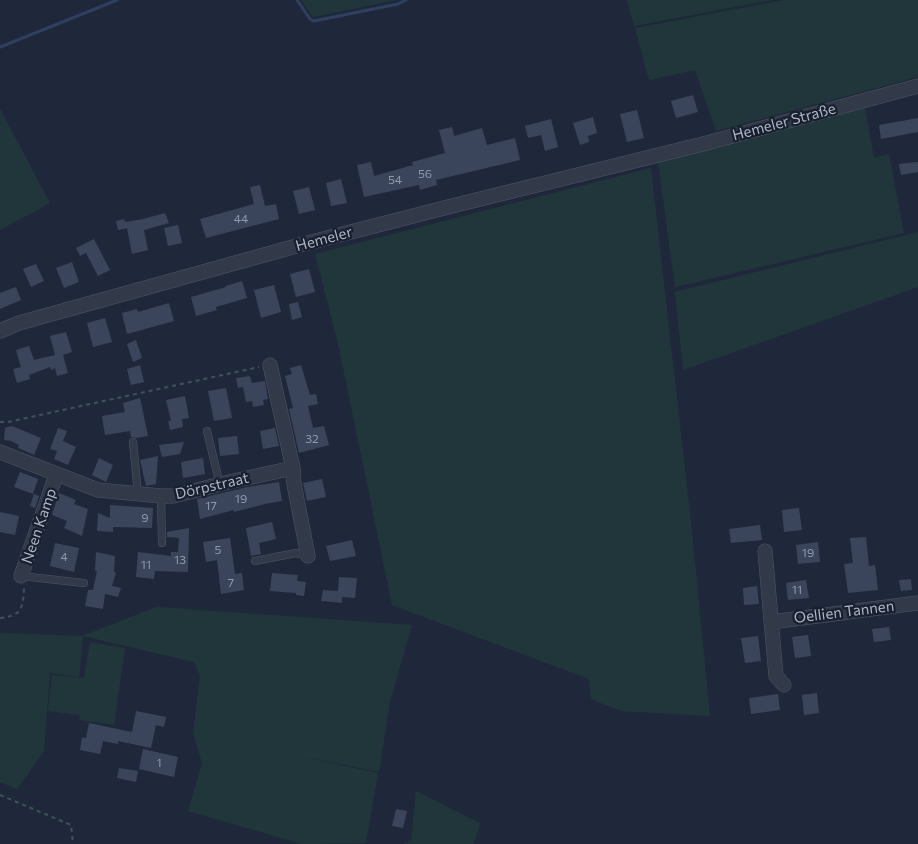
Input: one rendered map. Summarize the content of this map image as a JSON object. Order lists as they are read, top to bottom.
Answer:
{
  "streets": {
    "street": [
      "Hemeler Straße",
      "Hemeler",
      "Dörpstraat",
      "Neen Kamp",
      "Oellien Tannen"
    ]
  },
  "crossings": [
    ["Hemeler Straße", "Hemeler"],
    ["Dörpstraat", "Neen Kamp"]
  ],
  "house_numbers": [
    "56",
    "54",
    "44",
    "32",
    "19",
    "17",
    "9",
    "5",
    "19",
    "4",
    "13",
    "11",
    "7",
    "11",
    "1"
  ]
}
